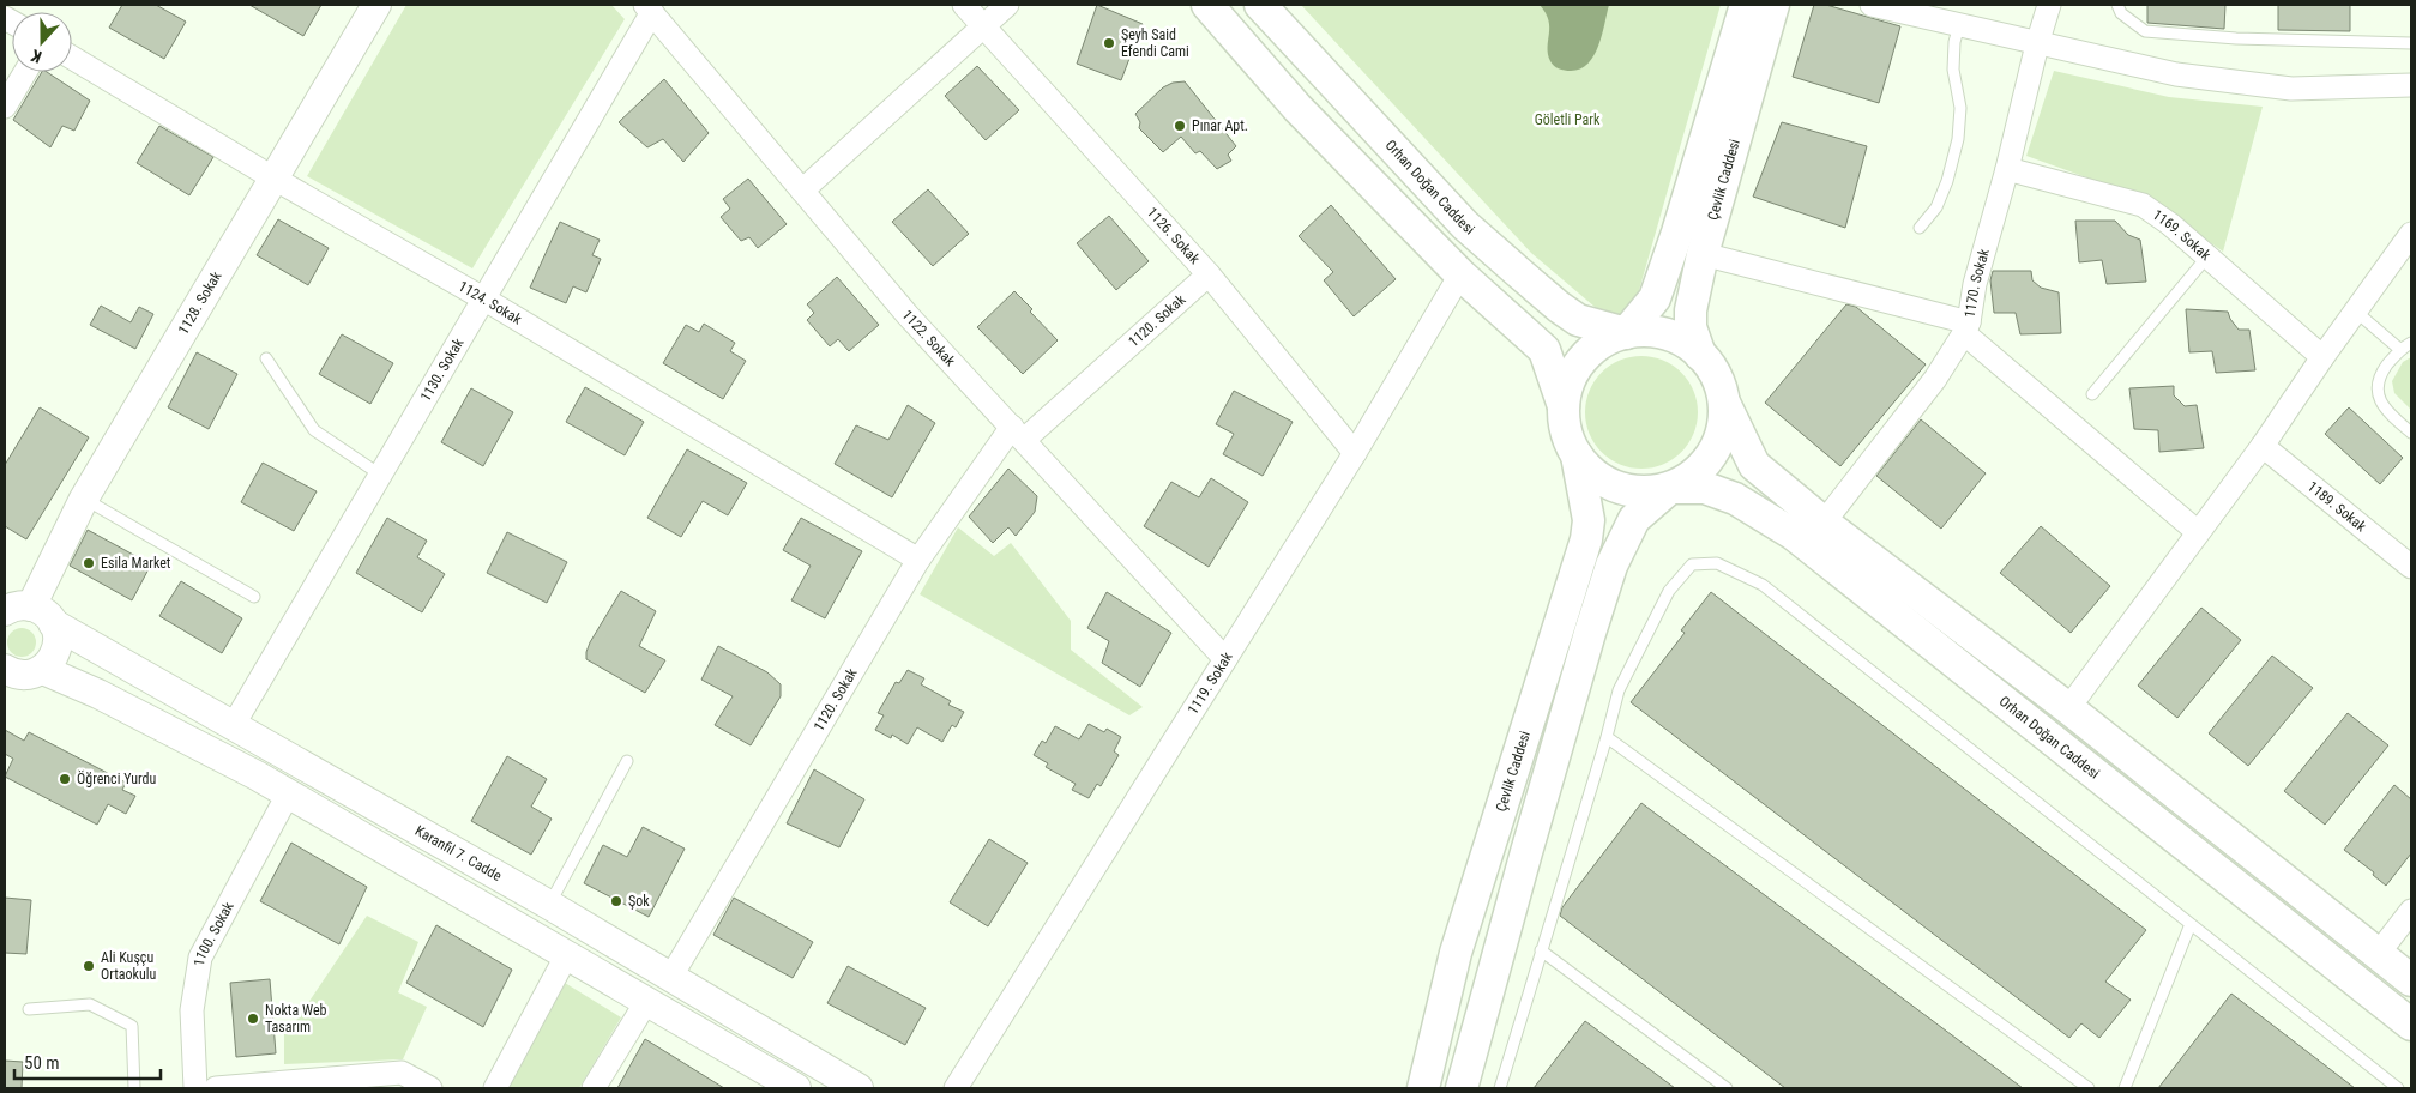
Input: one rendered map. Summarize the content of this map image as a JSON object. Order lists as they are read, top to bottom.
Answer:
{
  "streets": {
    "main road": ["Çevlik Caddesi", "Orhan Doğan Caddesi"],
    "street": [
      "1169. Sokak",
      "1126. Sokak",
      "1170. Sokak",
      "1128. Sokak",
      "1124. Sokak",
      "1120. Sokak",
      "1122. Sokak",
      "1130. Sokak",
      "1189. Sokak",
      "1119. Sokak",
      "Karanfil 7. Cadde",
      "1100. Sokak"
    ]
  },
  "crossings": [
    ["Çevlik Caddesi", "Orhan Doğan Caddesi"],
    ["1169. Sokak", "1170. Sokak"],
    ["1126. Sokak", "1120. Sokak"],
    ["1126. Sokak", "1119. Sokak"],
    ["1128. Sokak", "1124. Sokak"],
    ["1128. Sokak", "Karanfil 7. Cadde"],
    ["1124. Sokak", "1120. Sokak"],
    ["1124. Sokak", "1130. Sokak"],
    ["1120. Sokak", "1122. Sokak"],
    ["1120. Sokak", "Karanfil 7. Cadde"],
    ["1122. Sokak", "1130. Sokak"],
    ["1122. Sokak", "1119. Sokak"],
    ["1130. Sokak", "Karanfil 7. Cadde"]
  ],
  "parks": ["Göletli Park"],
  "places": [
    "Şeyh Said Efendi Cami",
    "Pınar Apt.",
    "Esila Market",
    "Öğrenci Yurdu",
    "Şok",
    "Ali Kuşçu Ortaokulu",
    "Nokta Web Tasarım"
  ],
  "scale_bar": "50 m",
  "north": "bottom"
}
